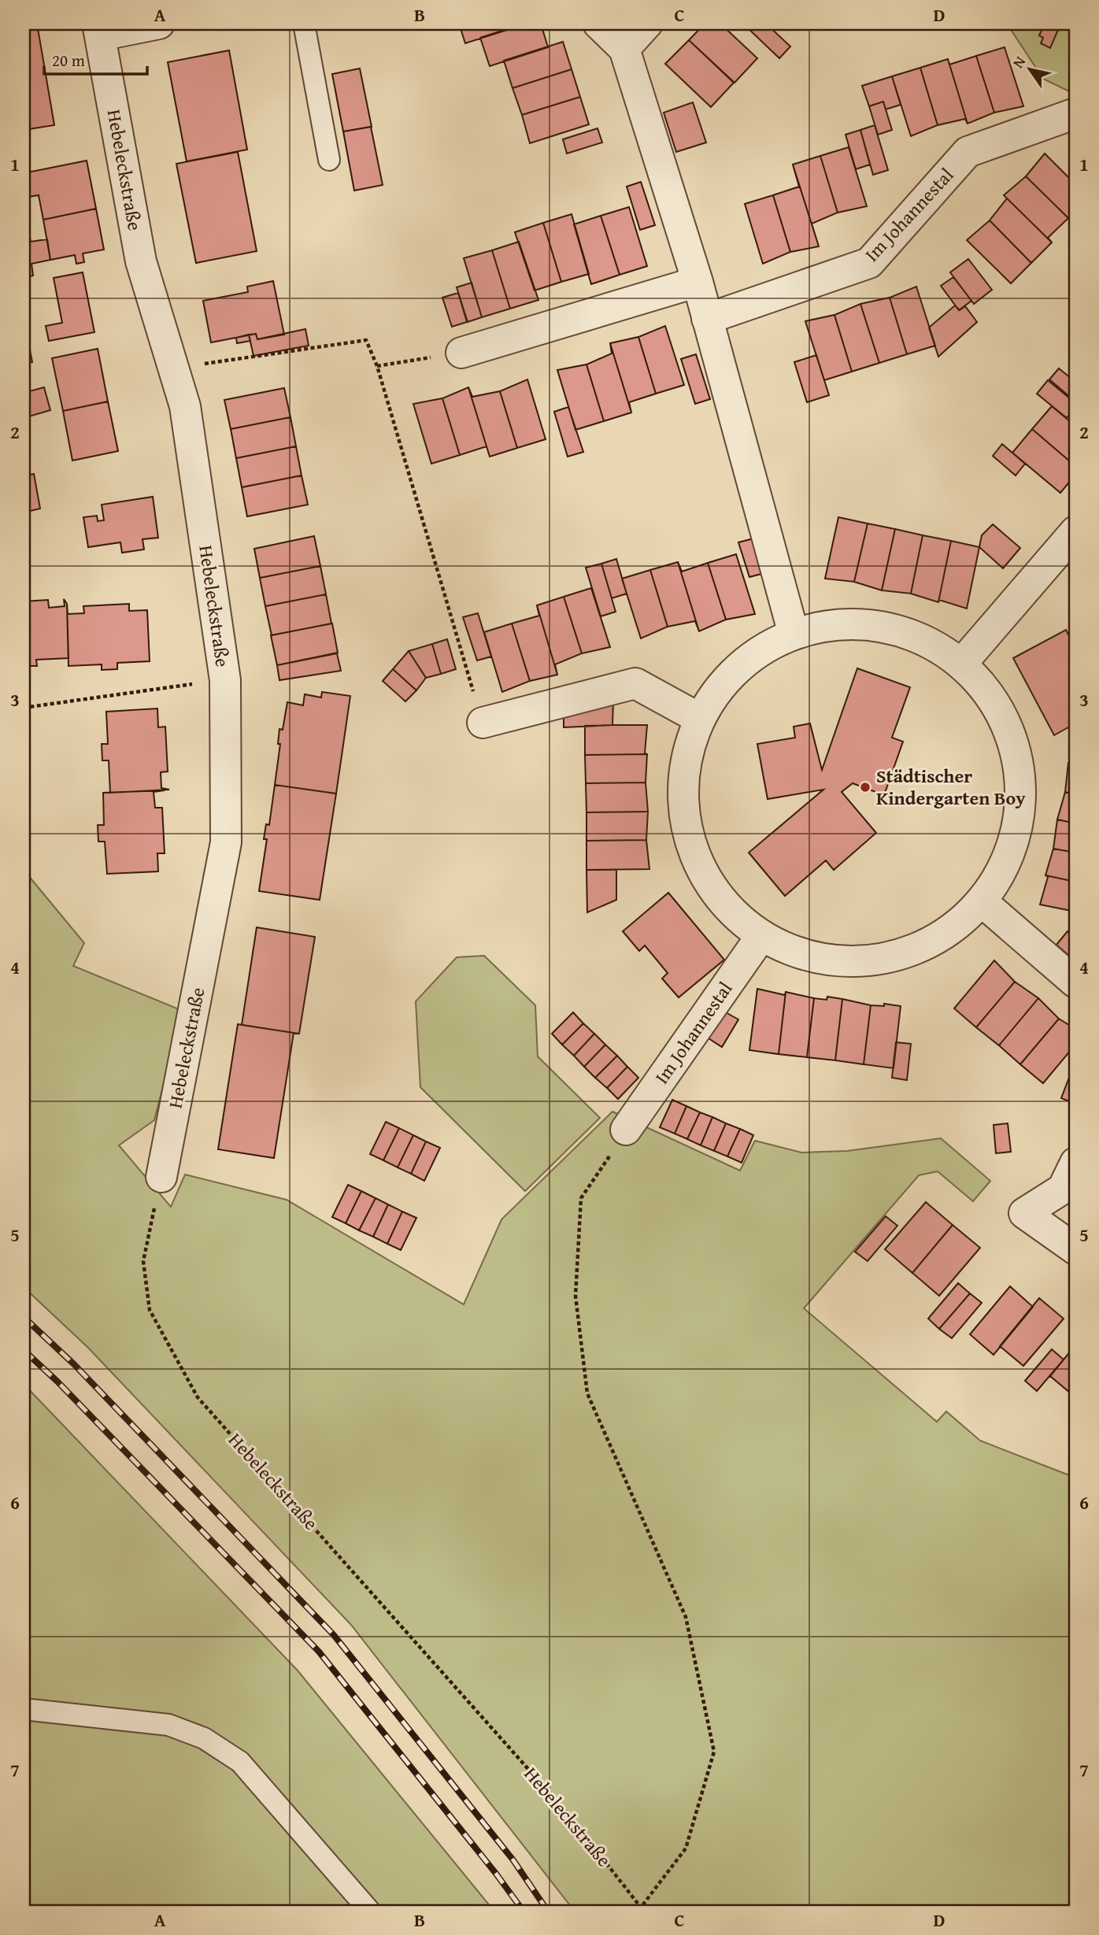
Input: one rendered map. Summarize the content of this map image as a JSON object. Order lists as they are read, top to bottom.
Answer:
{
  "streets": {
    "street": ["Hebeleckstraße", "Im Johannestal"]
  },
  "places": ["Städtischer Kindergarten Boy"],
  "scale_bar": "20 m",
  "north": "top left",
  "grid": {
    "columns": [
      "A",
      "B",
      "C",
      "D"
    ],
    "rows": [
      "1",
      "2",
      "3",
      "4",
      "5",
      "6",
      "7"
    ]
  }
}
